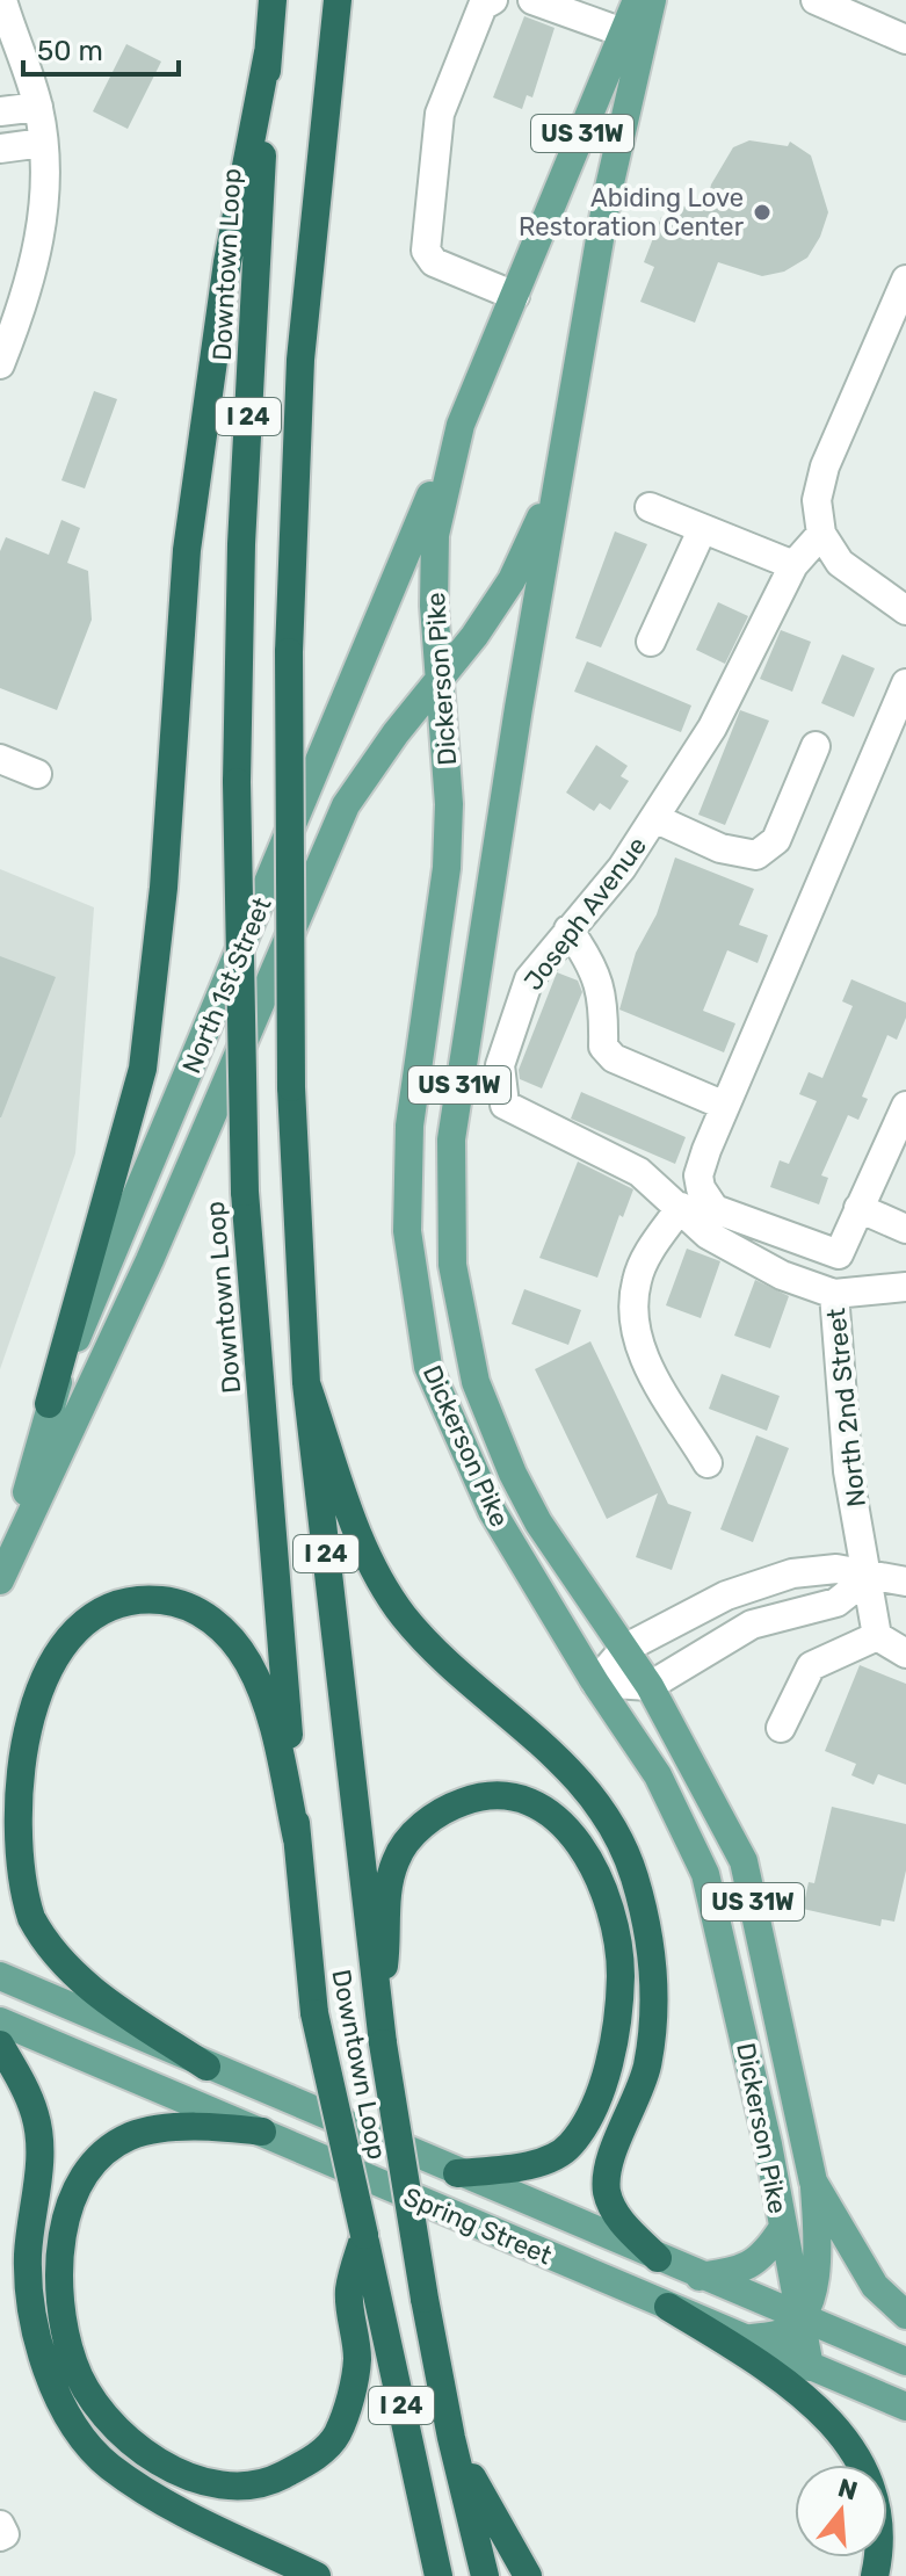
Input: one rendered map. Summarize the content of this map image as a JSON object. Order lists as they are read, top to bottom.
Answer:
{
  "streets": {
    "highway": ["Downtown Loop", "I 24"],
    "main road": [
      "US 31W",
      "Dickerson Pike",
      "North 1st Street",
      "Spring Street"
    ],
    "street": ["Joseph Avenue", "North 2nd Street"]
  },
  "crossings": [
    ["Dickerson Pike", "North 1st Street"],
    ["Dickerson Pike", "Spring Street"],
    ["Joseph Avenue", "North 2nd Street"]
  ],
  "places": ["Abiding Love Restoration Center"],
  "scale_bar": "50 m",
  "north": "top"
}
